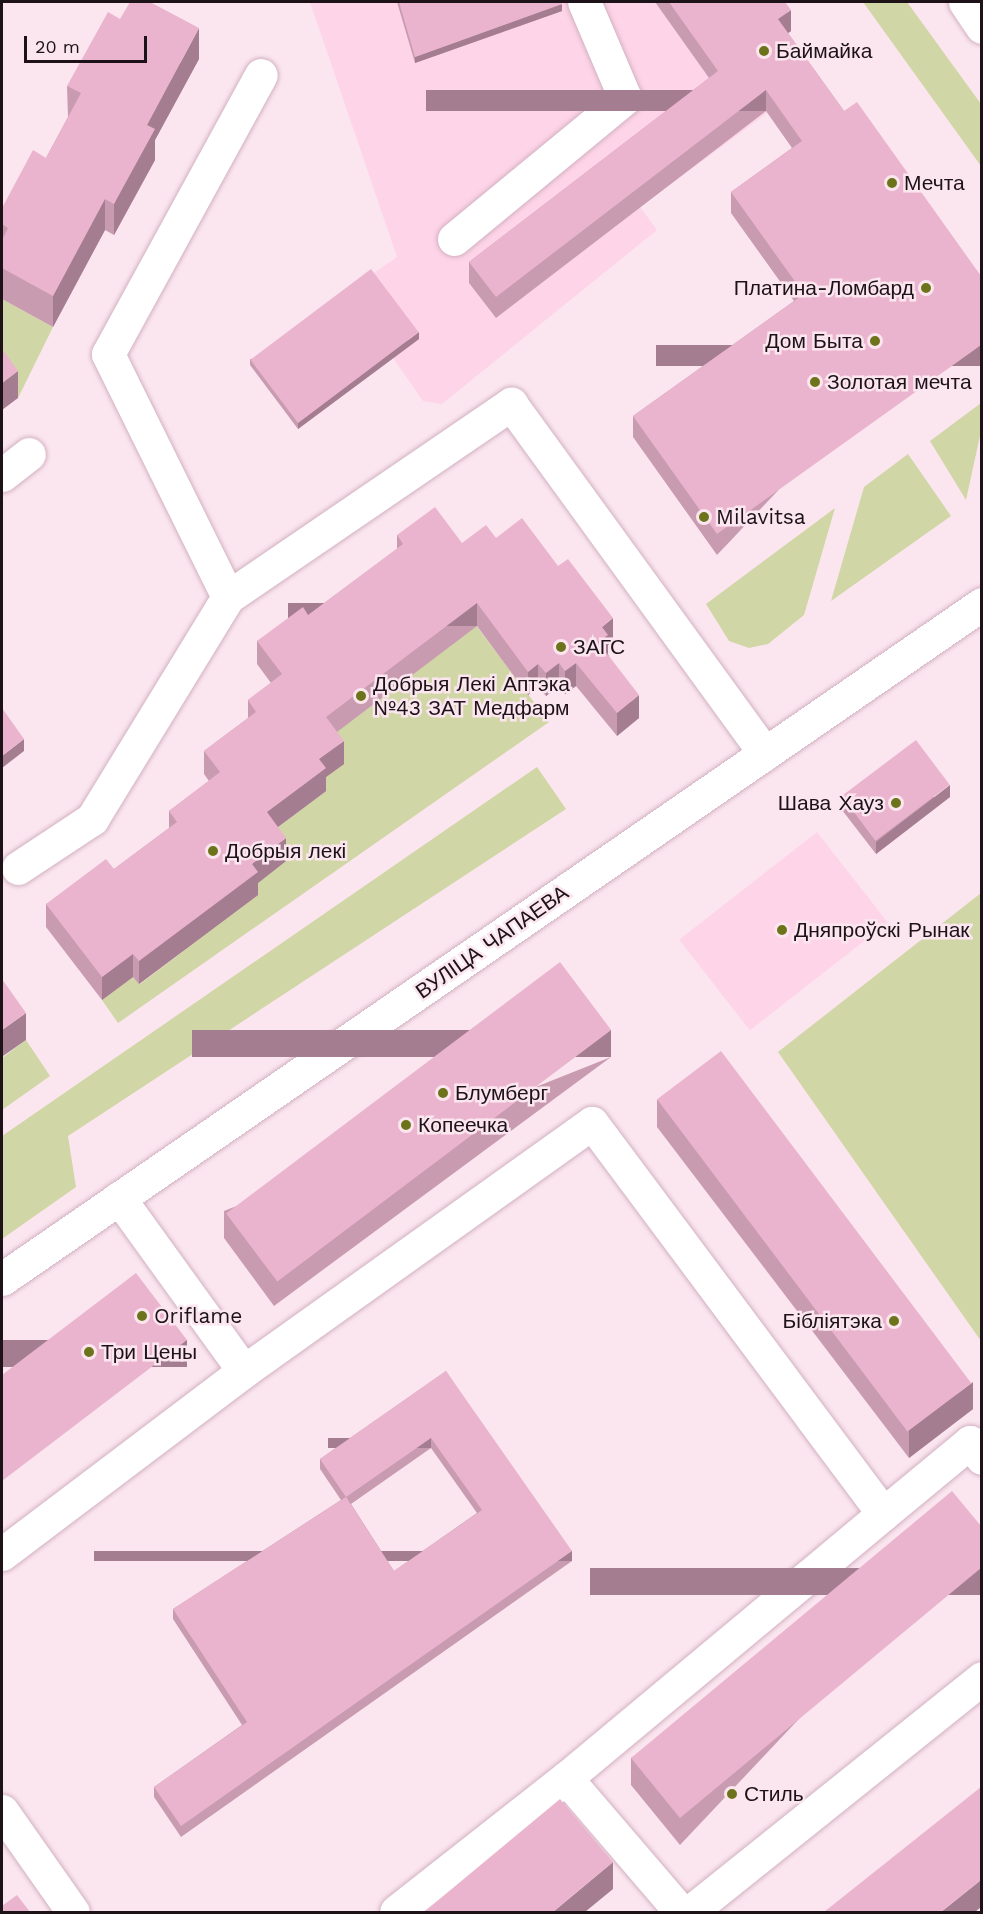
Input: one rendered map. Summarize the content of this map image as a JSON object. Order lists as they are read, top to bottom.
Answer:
{
  "streets": {
    "street": ["ВУЛІЦА ЧАПАЕВА"]
  },
  "places": [
    "Баймайка",
    "Мечта",
    "Платина-Ломбард",
    "Дом Быта",
    "Золотая мечта",
    "Milavitsa",
    "ЗАГС",
    "Добрыя Лекі Аптэка №43 ЗАТ Медфарм",
    "Шава Хауз",
    "Добрыя лекі",
    "Дняпроўскі Рынак",
    "Блумберг",
    "Копеечка",
    "Oriflame",
    "Бібліятэка",
    "Три Цены",
    "Стиль"
  ],
  "scale_bar": "20 m"
}
